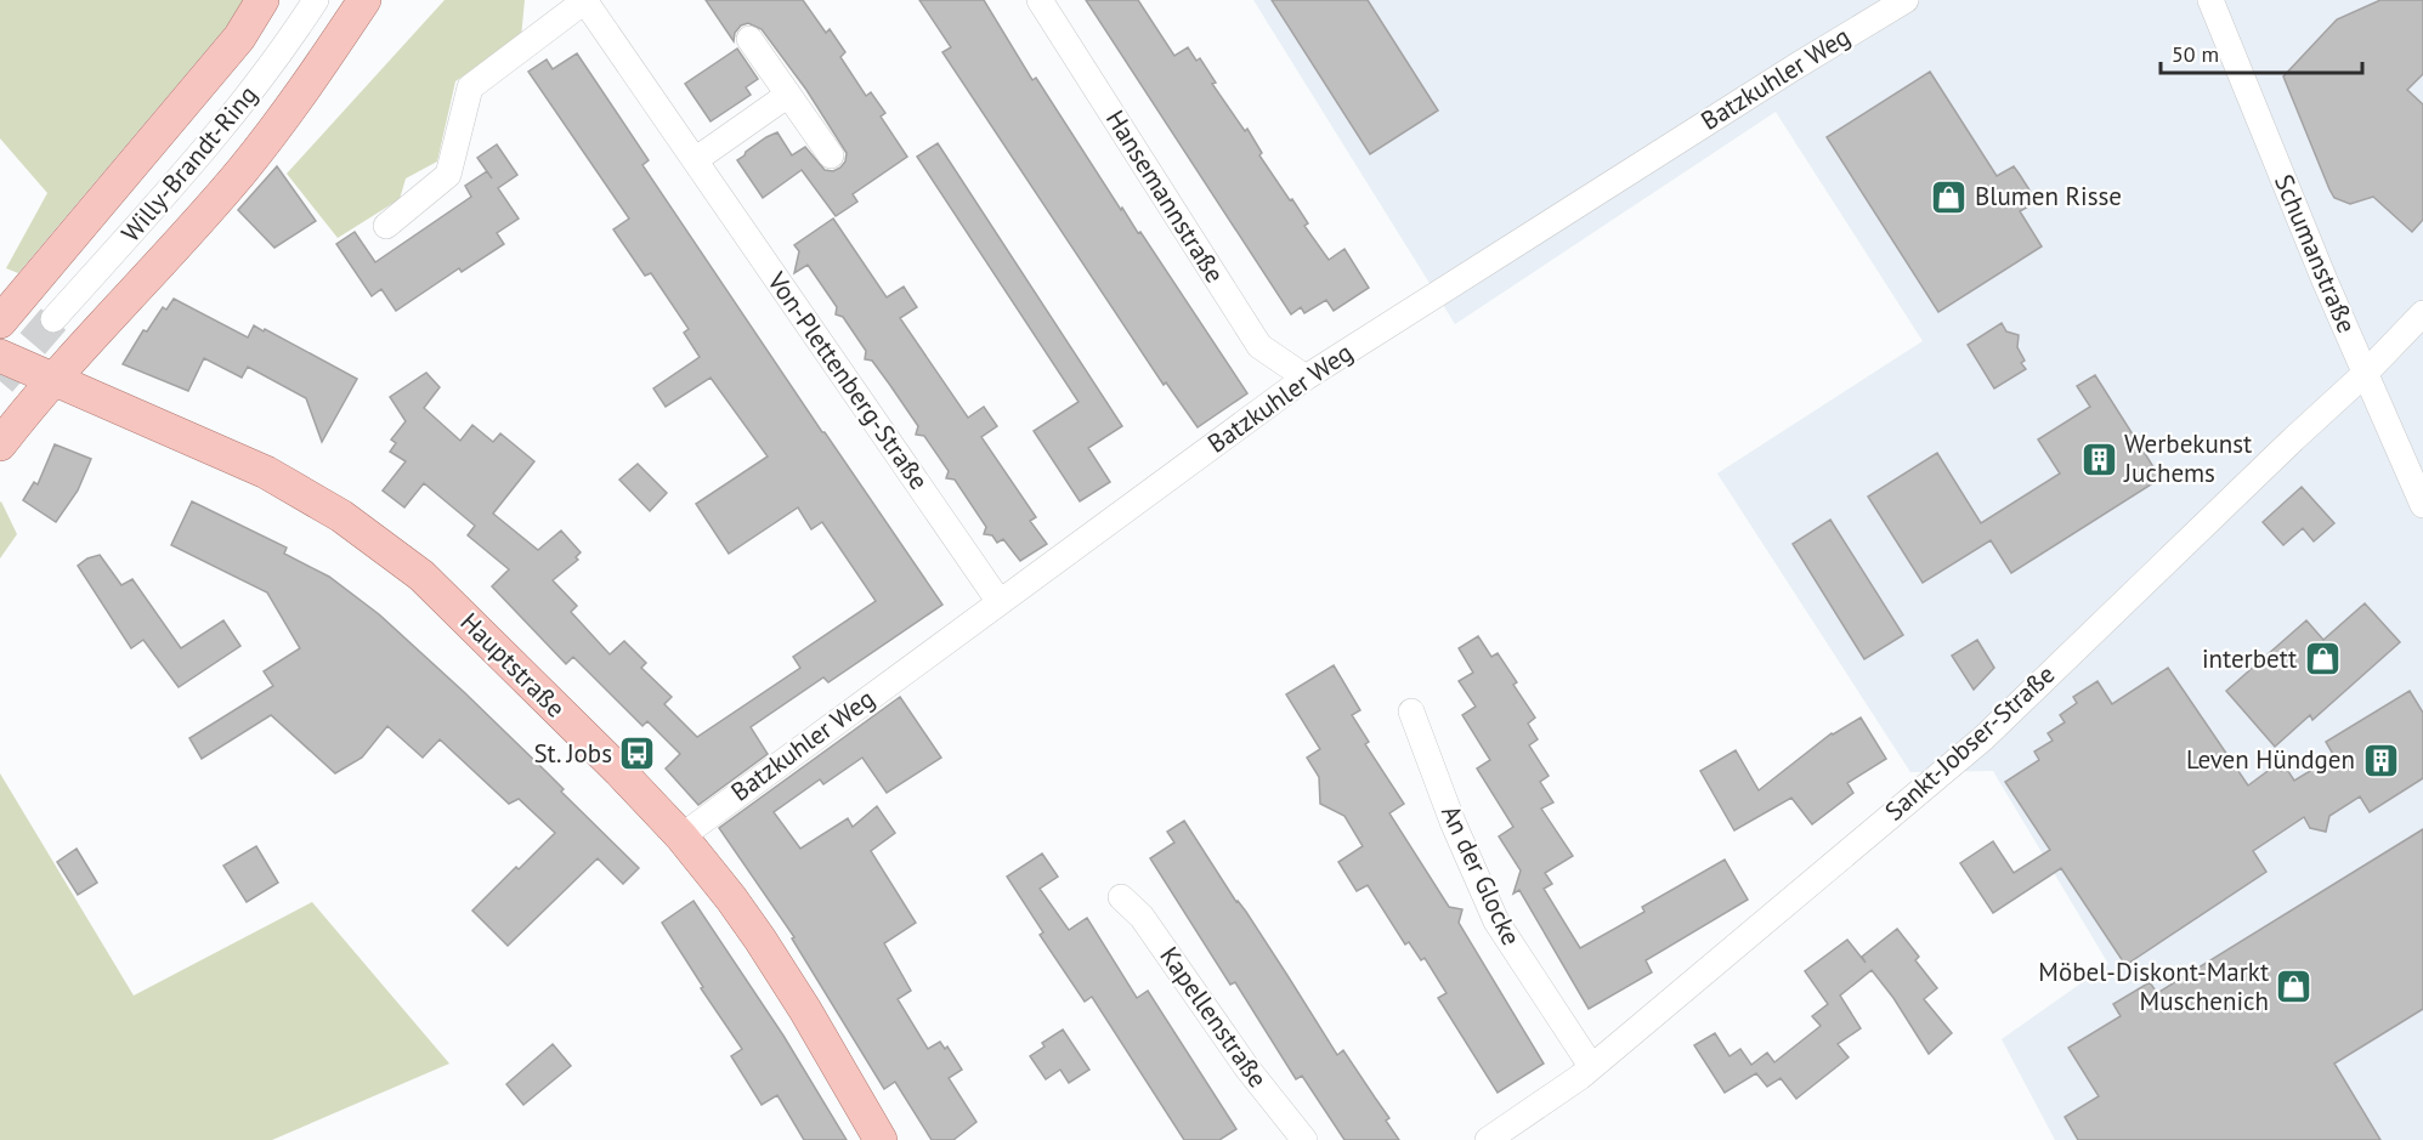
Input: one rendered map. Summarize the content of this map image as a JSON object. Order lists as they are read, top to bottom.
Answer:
{
  "streets": {
    "main road": ["Hauptstraße"],
    "street": [
      "Batzkuhler Weg",
      "Willy-Brandt-Ring",
      "Hansemannstraße",
      "Schumanstraße",
      "Von-Plettenberg-Straße",
      "Sankt-Jobser-Straße",
      "An der Glocke",
      "Kapellenstraße"
    ]
  },
  "crossings": [
    ["Batzkuhler Weg", "Hansemannstraße"],
    ["Batzkuhler Weg", "Von-Plettenberg-Straße"],
    ["Batzkuhler Weg", "Hauptstraße"],
    ["Schumanstraße", "Sankt-Jobser-Straße"],
    ["Sankt-Jobser-Straße", "An der Glocke"]
  ],
  "places": {
    "shop": ["Blumen Risse", "interbett", "Möbel-Diskont-Markt Muschenich"],
    "building": ["Werbekunst Juchems", "Leven Hündgen"],
    "bus stop": ["St. Jobs"]
  },
  "scale_bar": "50 m"
}
